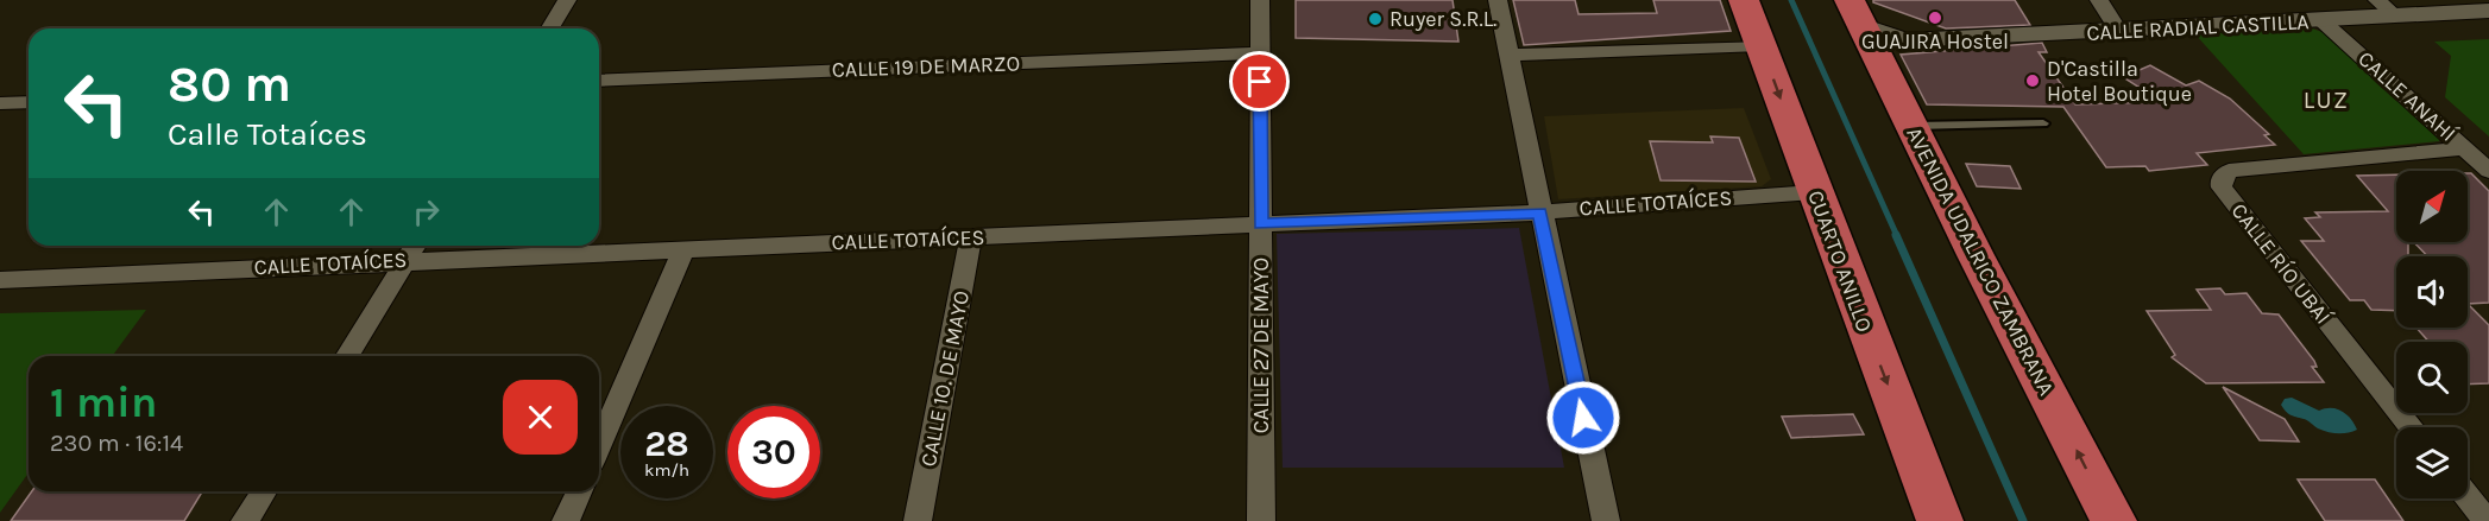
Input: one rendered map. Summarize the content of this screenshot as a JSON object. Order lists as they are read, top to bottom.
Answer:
{
  "streets": {
    "highway": ["CUARTO ANILLO", "AVENIDA UDALRICO ZAMBRANA"],
    "street": [
      "CALLE RADIAL CASTILLA",
      "CALLE 19 DE MARZO",
      "CALLE ANAHÍ",
      "CALLE TOTAÍCES",
      "CALLE RÍO UBAÍ",
      "CALLE 27 DE MAYO",
      "CALLE 1O. DE MAYO"
    ]
  },
  "crossings": [
    ["CALLE RADIAL CASTILLA", "CALLE ANAHÍ"],
    ["CALLE RADIAL CASTILLA", "AVENIDA UDALRICO ZAMBRANA"],
    ["CALLE 19 DE MARZO", "CALLE 27 DE MAYO"],
    ["CALLE ANAHÍ", "CALLE RÍO UBAÍ"],
    ["CALLE TOTAÍCES", "CUARTO ANILLO"],
    ["CALLE TOTAÍCES", "CALLE 27 DE MAYO"],
    ["CALLE TOTAÍCES", "CALLE 1O. DE MAYO"]
  ],
  "one_way": ["CUARTO ANILLO", "AVENIDA UDALRICO ZAMBRANA"],
  "districts": ["LUZ"],
  "places": ["GUAJIRA Hostel", "Ruyer S.R.L.", "D'Castilla Hotel Boutique"],
  "north": "top right",
  "page": {
    "turn": ["80 m", "Calle Totaíces"],
    "heading": ["1 min", "230 m · 16:14"],
    "speed": "28 km/h",
    "limit": "30"
  }
}
